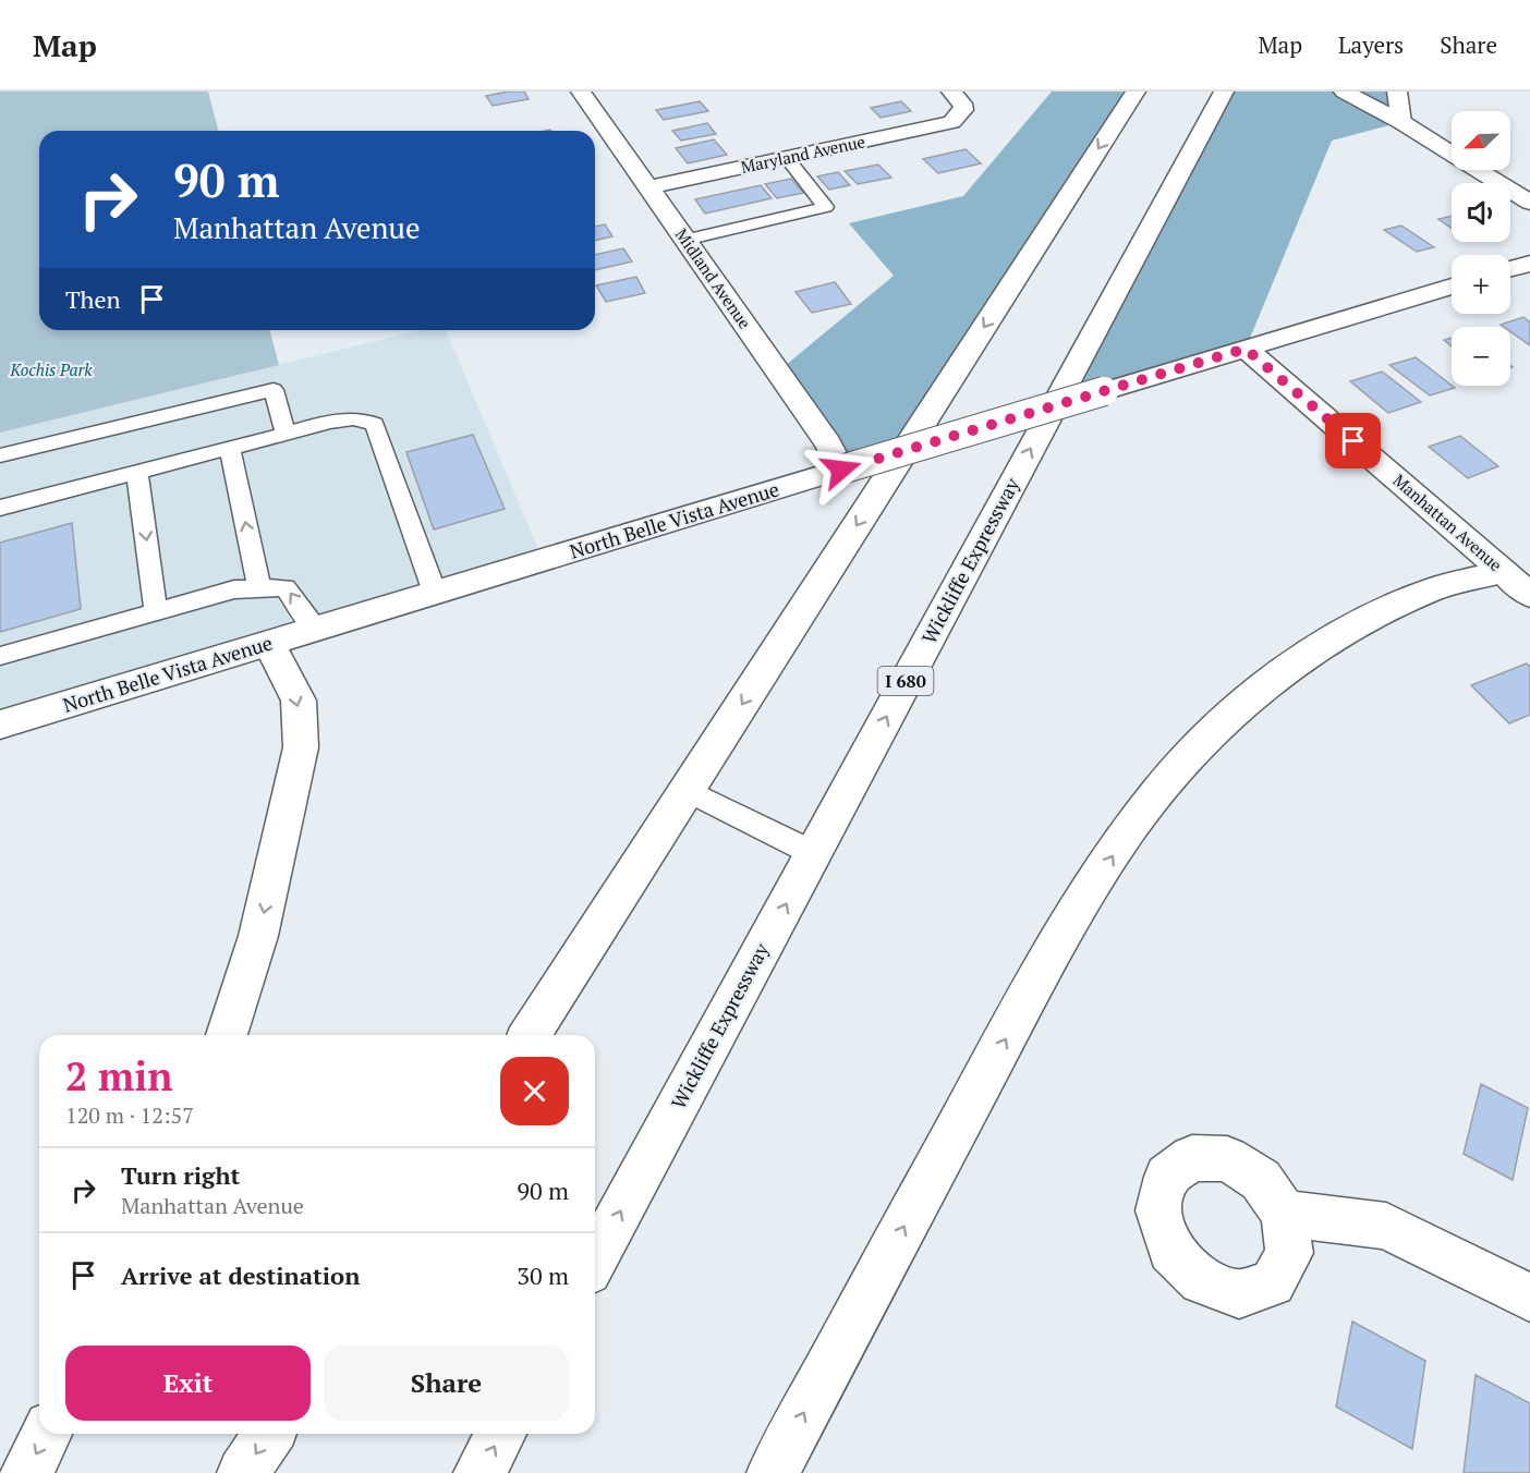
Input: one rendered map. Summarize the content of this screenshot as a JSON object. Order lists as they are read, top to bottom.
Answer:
{
  "streets": {
    "main road": [
      "Maryland Avenue",
      "Midland Avenue",
      "North Belle Vista Avenue",
      "Manhattan Avenue",
      "Wickliffe Expressway",
      "I 680"
    ]
  },
  "crossings": [
    ["Maryland Avenue", "Midland Avenue"],
    ["Midland Avenue", "North Belle Vista Avenue"],
    ["North Belle Vista Avenue", "Manhattan Avenue"]
  ],
  "parks": ["Kochis Park"],
  "north": "bottom left",
  "page": {
    "header": "Map",
    "nav": ["Map", "Layers", "Share"],
    "map_buttons": ["+", "−"],
    "turn": ["90 m", "Manhattan Avenue"],
    "then": "Then",
    "heading": ["2 min", "120 m · 12:57"],
    "list": [
      {
        "name": "Turn right",
        "note": "Manhattan Avenue",
        "value": "90 m"
      },
      {
        "name": "Arrive at destination",
        "value": "30 m"
      }
    ],
    "buttons": ["Exit", "Share"]
  }
}
